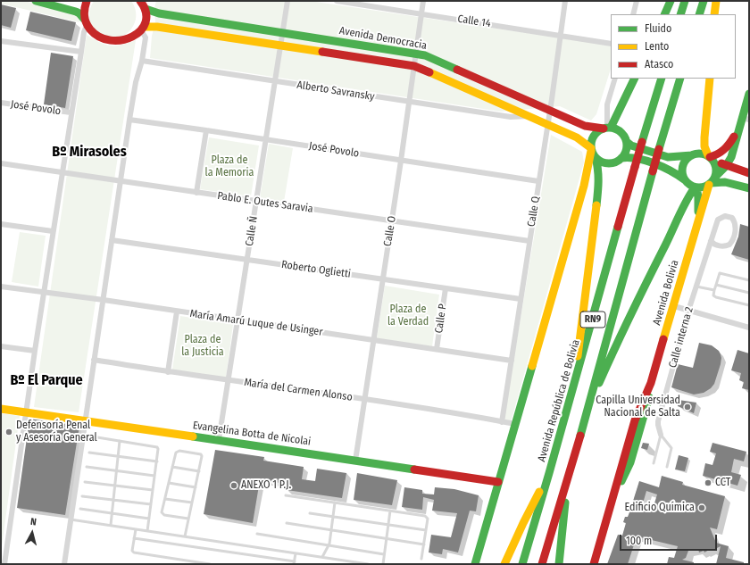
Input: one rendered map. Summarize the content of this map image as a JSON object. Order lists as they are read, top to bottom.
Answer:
{
  "streets": {
    "main road": [
      "Avenida Democracia",
      "Avenida Bolivia",
      "RN9",
      "Avenida República de Bolivia",
      "Evangelina Botta de Nicolai"
    ],
    "street": [
      "Calle 14",
      "Alberto Savransky",
      "José Povolo",
      "Pablo E. Outes Saravia",
      "Calle Q",
      "Calle Ñ",
      "Calle O",
      "Roberto Oglietti",
      "Calle P",
      "María Amarú Luque de Usinger",
      "Calle interna 2",
      "María del Carmen Alonso"
    ]
  },
  "crossings": [
    ["Calle 14", "Calle Q"],
    ["Calle 14", "Calle O"],
    ["Avenida Democracia", "Alberto Savransky"],
    ["Avenida Democracia", "Calle Q"],
    ["Avenida Democracia", "Calle Ñ"],
    ["Avenida Democracia", "Calle O"],
    ["Alberto Savransky", "Calle Ñ"],
    ["Alberto Savransky", "Calle O"],
    ["José Povolo", "Calle Q"],
    ["José Povolo", "Calle Ñ"],
    ["José Povolo", "Calle O"],
    ["Pablo E. Outes Saravia", "Calle Q"],
    ["Pablo E. Outes Saravia", "Calle Ñ"],
    ["Pablo E. Outes Saravia", "Calle O"],
    ["Calle Q", "Roberto Oglietti"],
    ["Calle Q", "María Amarú Luque de Usinger"],
    ["Calle Q", "María del Carmen Alonso"],
    ["Calle Ñ", "Roberto Oglietti"],
    ["Calle Ñ", "María Amarú Luque de Usinger"],
    ["Calle Ñ", "María del Carmen Alonso"],
    ["Calle Ñ", "Evangelina Botta de Nicolai"],
    ["Calle O", "Roberto Oglietti"],
    ["Calle O", "María Amarú Luque de Usinger"],
    ["Calle O", "María del Carmen Alonso"],
    ["Calle O", "Evangelina Botta de Nicolai"],
    ["Roberto Oglietti", "Calle P"],
    ["Calle P", "María Amarú Luque de Usinger"]
  ],
  "districts": ["Bº Mirasoles", "Bº El Parque"],
  "parks": ["Plaza de la Memoria", "Plaza de la Verdad", "Plaza de la Justicia"],
  "places": [
    "Capilla Universidad Nacional de Salta",
    "Defensoría Penal y Asesoría General",
    "CCT",
    "ANEXO 1 P.J.",
    "Edificio Química"
  ],
  "legend": ["Fluido", "Lento", "Atasco"],
  "scale_bar": "100 m",
  "north": "top"
}
